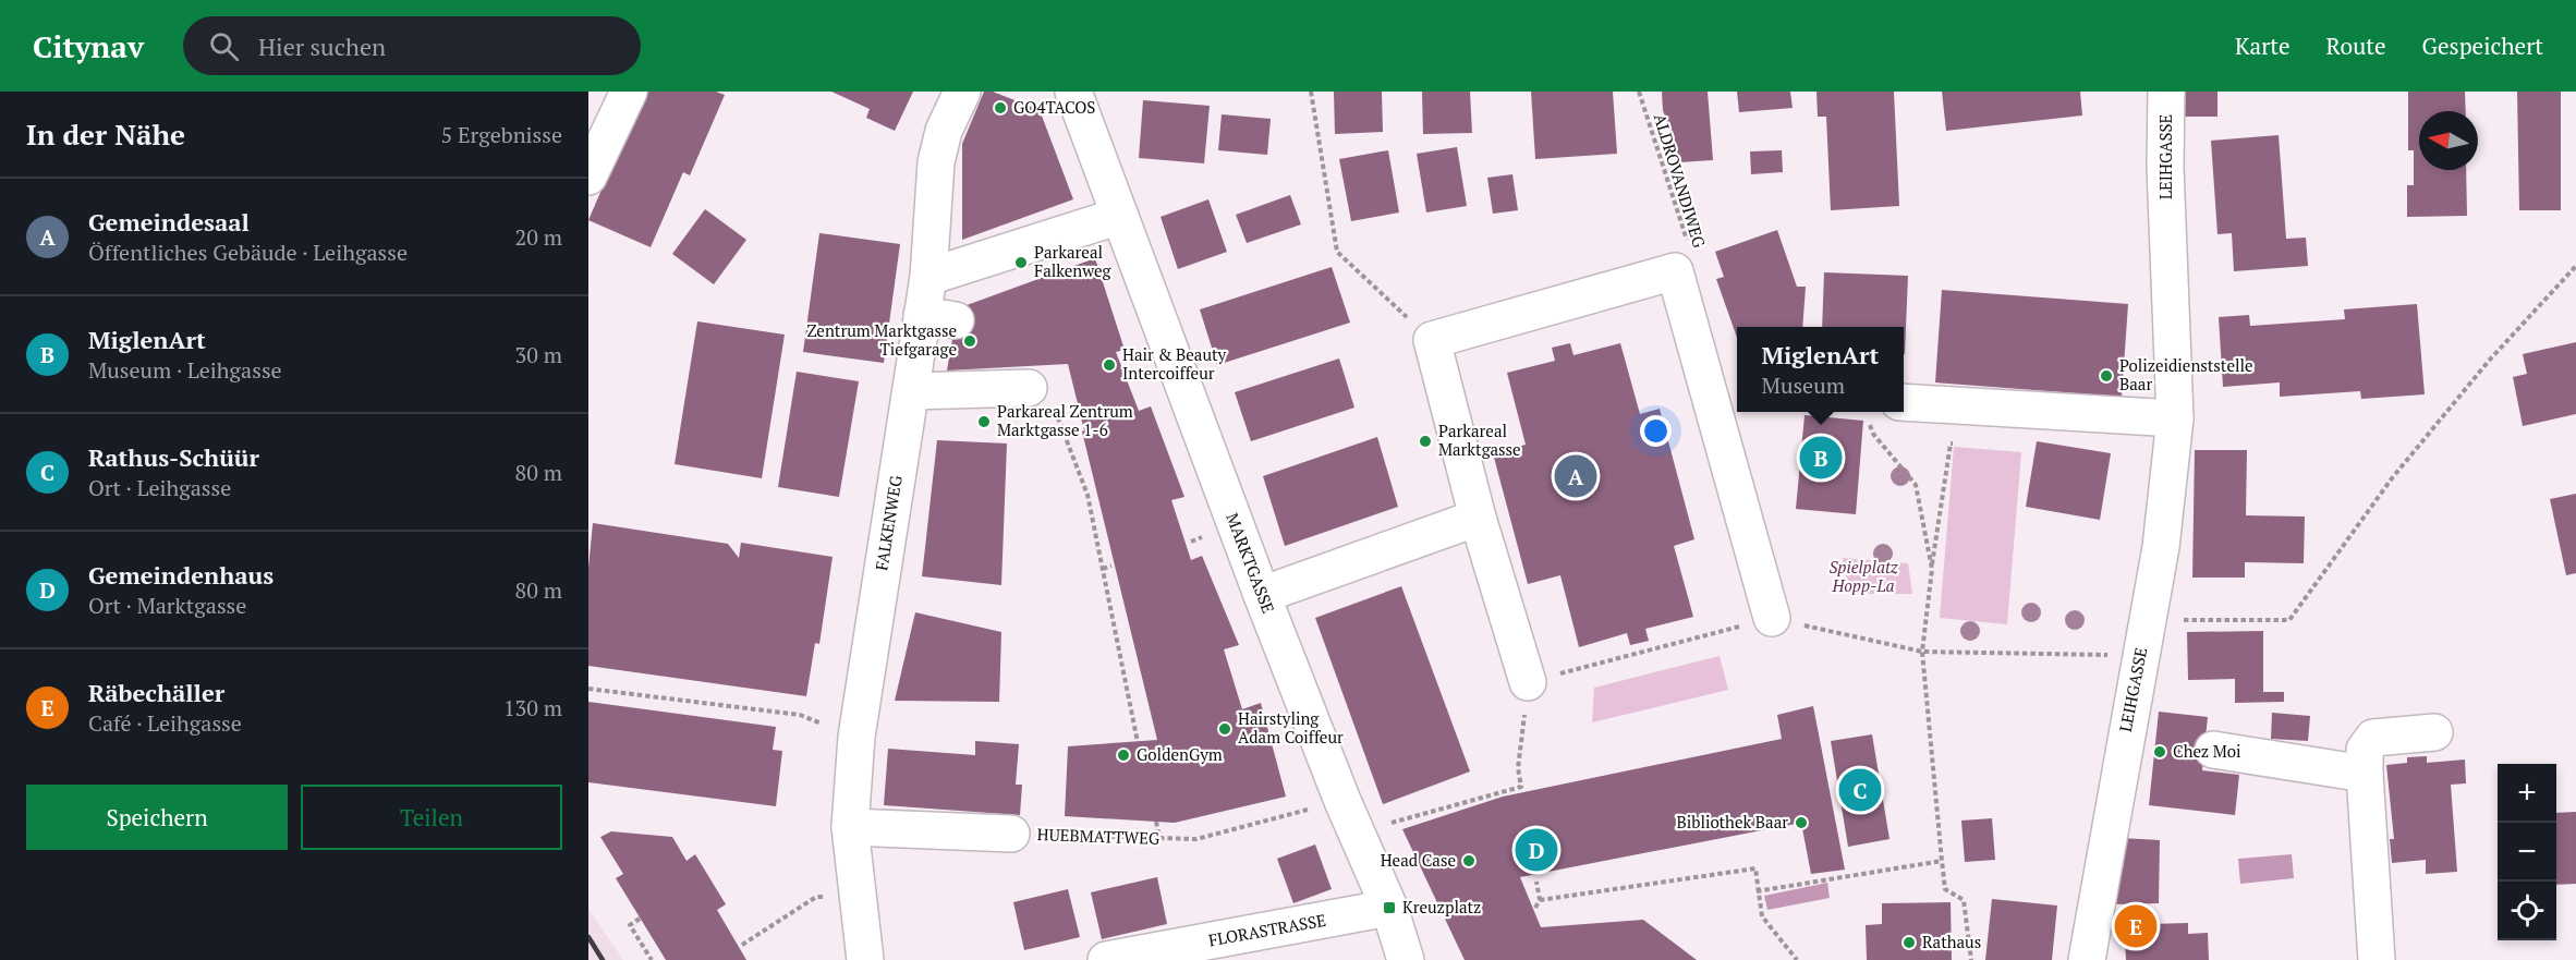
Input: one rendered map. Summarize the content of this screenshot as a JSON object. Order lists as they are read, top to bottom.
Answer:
{
  "streets": {
    "street": [
      "LEIHGASSE",
      "FALKENWEG",
      "MARKTGASSE",
      "FLORASTRASSE"
    ],
    "path": ["ALDROVANDIWEG", "HUEBMATTWEG"]
  },
  "crossings": [
    ["MARKTGASSE", "HUEBMATTWEG"],
    ["MARKTGASSE", "FLORASTRASSE"]
  ],
  "parks": ["Spielplatz Hopp-La"],
  "places": {
    "other": [
      "GO4TACOS",
      "Parkareal Falkenweg",
      "Zentrum Marktgasse Tiefgarage",
      "Hair & Beauty Intercoiffeur",
      "Polizeidienststelle Baar",
      "Parkareal Zentrum Marktgasse 1-6",
      "Parkareal Marktgasse",
      "Hairstyling Adam Coiffeur",
      "Chez Moi",
      "GoldenGym",
      "Bibliothek Baar",
      "Head Case",
      "Rathaus"
    ],
    "transit": ["Kreuzplatz"]
  },
  "north": "left",
  "page": {
    "header": "Citynav",
    "search": "Hier suchen",
    "nav": ["Karte", "Route", "Gespeichert"],
    "heading": ["In der Nähe", "5 Ergebnisse"],
    "list": [
      {
        "mark": "A",
        "name": "Gemeindesaal",
        "note": "Öffentliches Gebäude · Leihgasse",
        "value": "20 m"
      },
      {
        "mark": "B",
        "name": "MiglenArt",
        "note": "Museum · Leihgasse",
        "value": "30 m"
      },
      {
        "mark": "C",
        "name": "Rathus-Schüür",
        "note": "Ort · Leihgasse",
        "value": "80 m"
      },
      {
        "mark": "D",
        "name": "Gemeindenhaus",
        "note": "Ort · Marktgasse",
        "value": "80 m"
      },
      {
        "mark": "E",
        "name": "Räbechäller",
        "note": "Café · Leihgasse",
        "value": "130 m"
      }
    ],
    "popup": ["MiglenArt", "Museum"],
    "pins": [
      "B",
      "A",
      "C",
      "D",
      "E"
    ],
    "map_buttons": ["+", "−"],
    "buttons": ["Speichern", "Teilen"]
  }
}
